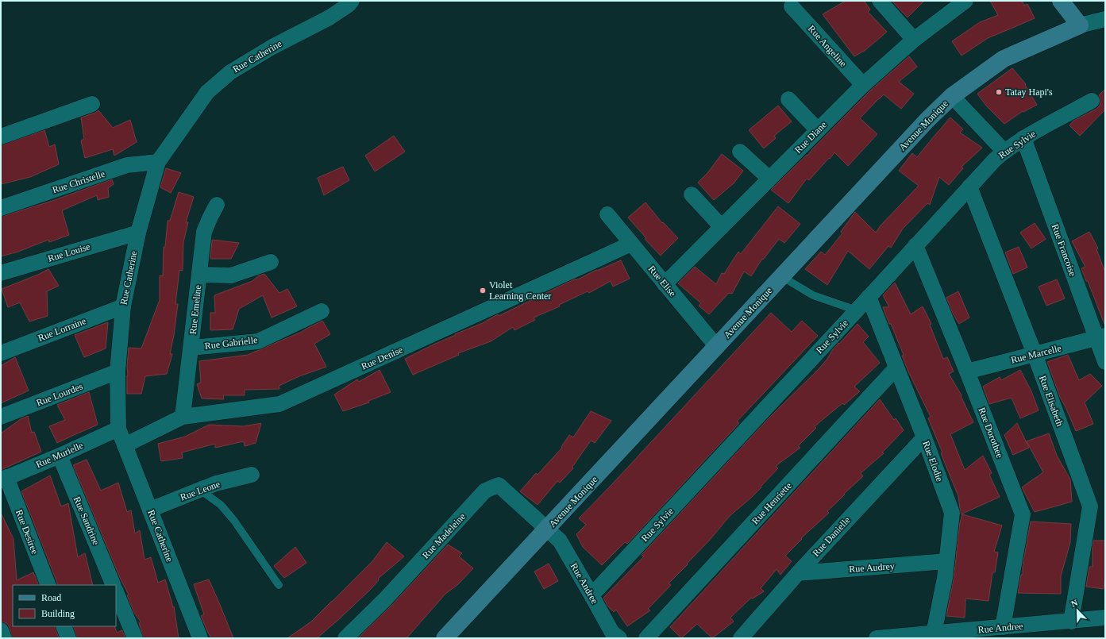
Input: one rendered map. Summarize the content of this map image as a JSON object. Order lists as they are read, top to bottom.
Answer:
{
  "streets": {
    "street": [
      "Rue Angeline",
      "Rue Catherine",
      "Avenue Monique",
      "Rue Diane",
      "Rue Sylvie",
      "Rue Christelle",
      "Rue Francoise",
      "Rue Louise",
      "Rue Elise",
      "Rue Emeline",
      "Rue Lorraine",
      "Rue Gabrielle",
      "Rue Marcelle",
      "Rue Denise",
      "Rue Lourdes",
      "Rue Elisabeth",
      "Rue Dorothee",
      "Rue Murielle",
      "Rue Elodie",
      "Rue Leone",
      "Rue Henriette",
      "Rue Sandrine",
      "Rue Desiree",
      "Rue Madeleine",
      "Rue Danielle",
      "Rue Audrey",
      "Rue Andree"
    ]
  },
  "crossings": [
    ["Rue Angeline", "Rue Diane"],
    ["Rue Catherine", "Rue Christelle"],
    ["Rue Catherine", "Rue Louise"],
    ["Rue Catherine", "Rue Lorraine"],
    ["Rue Catherine", "Rue Denise"],
    ["Rue Catherine", "Rue Lourdes"],
    ["Rue Catherine", "Rue Murielle"],
    ["Rue Catherine", "Rue Leone"],
    ["Avenue Monique", "Rue Elise"],
    ["Avenue Monique", "Rue Madeleine"],
    ["Avenue Monique", "Rue Andree"],
    ["Rue Diane", "Rue Elise"],
    ["Rue Sylvie", "Rue Francoise"],
    ["Rue Sylvie", "Rue Elisabeth"],
    ["Rue Sylvie", "Rue Dorothee"],
    ["Rue Sylvie", "Rue Elodie"],
    ["Rue Sylvie", "Rue Andree"],
    ["Rue Francoise", "Rue Marcelle"],
    ["Rue Elise", "Rue Denise"],
    ["Rue Emeline", "Rue Gabrielle"],
    ["Rue Emeline", "Rue Denise"],
    ["Rue Marcelle", "Rue Elisabeth"],
    ["Rue Marcelle", "Rue Dorothee"],
    ["Rue Elisabeth", "Rue Andree"],
    ["Rue Dorothee", "Rue Andree"],
    ["Rue Murielle", "Rue Sandrine"],
    ["Rue Murielle", "Rue Desiree"],
    ["Rue Elodie", "Rue Henriette"],
    ["Rue Elodie", "Rue Danielle"],
    ["Rue Elodie", "Rue Audrey"],
    ["Rue Elodie", "Rue Andree"],
    ["Rue Madeleine", "Rue Andree"],
    ["Rue Danielle", "Rue Audrey"]
  ],
  "places": ["Tatay Hapi's", "Violet Learning Center"],
  "legend": ["Road", "Building"],
  "north": "top left"
}
